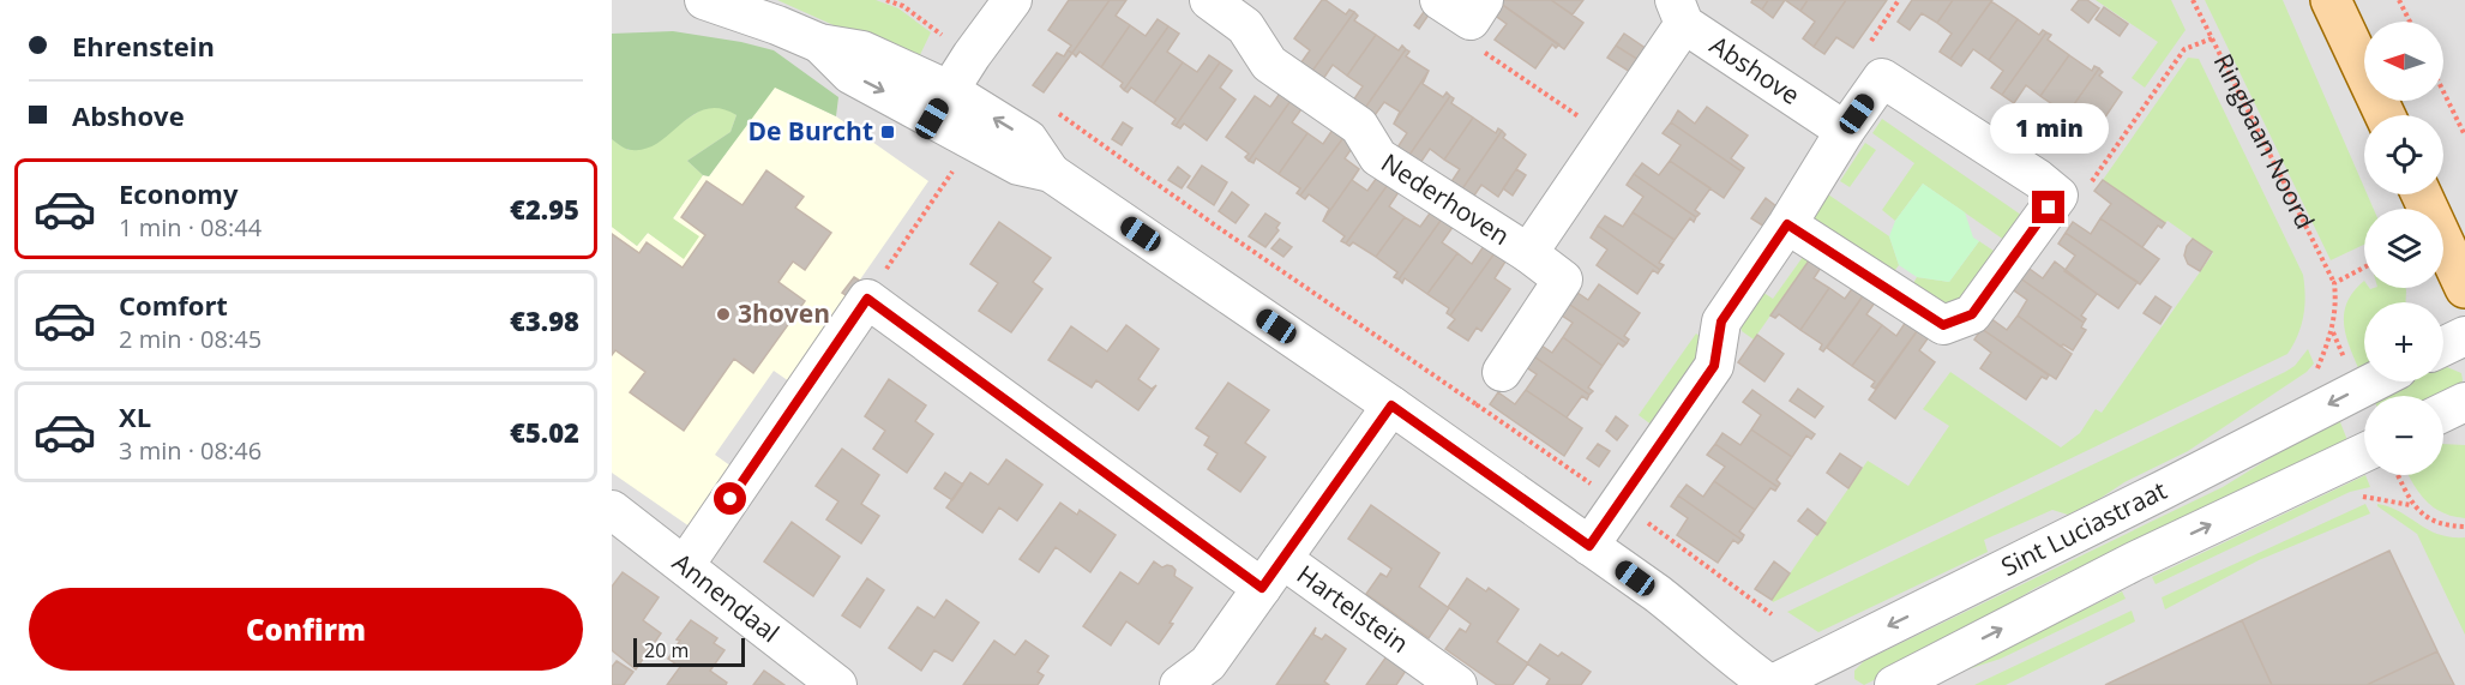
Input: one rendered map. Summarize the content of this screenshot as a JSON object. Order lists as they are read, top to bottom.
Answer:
{
  "streets": {
    "street": [
      "Abshove",
      "Nederhoven",
      "Sint Luciastraat",
      "Annendaal",
      "Hartelstein"
    ],
    "path": ["Ringbaan Noord"]
  },
  "crossings": [
    ["Abshove", "Nederhoven"]
  ],
  "places": {
    "transit": ["De Burcht"],
    "other": ["3hoven"]
  },
  "scale_bar": "20 m",
  "north": "left",
  "page": {
    "banner": ["Ehrenstein", "Abshove"],
    "map_buttons": ["+", "−"],
    "bubble": "1 min",
    "list": [
      {
        "name": "Economy",
        "note": "1 min · 08:44",
        "value": "€2.95"
      },
      {
        "name": "Comfort",
        "note": "2 min · 08:45",
        "value": "€3.98"
      },
      {
        "name": "XL",
        "note": "3 min · 08:46",
        "value": "€5.02"
      }
    ],
    "buttons": "Confirm",
    "scale": "20 m"
  }
}
